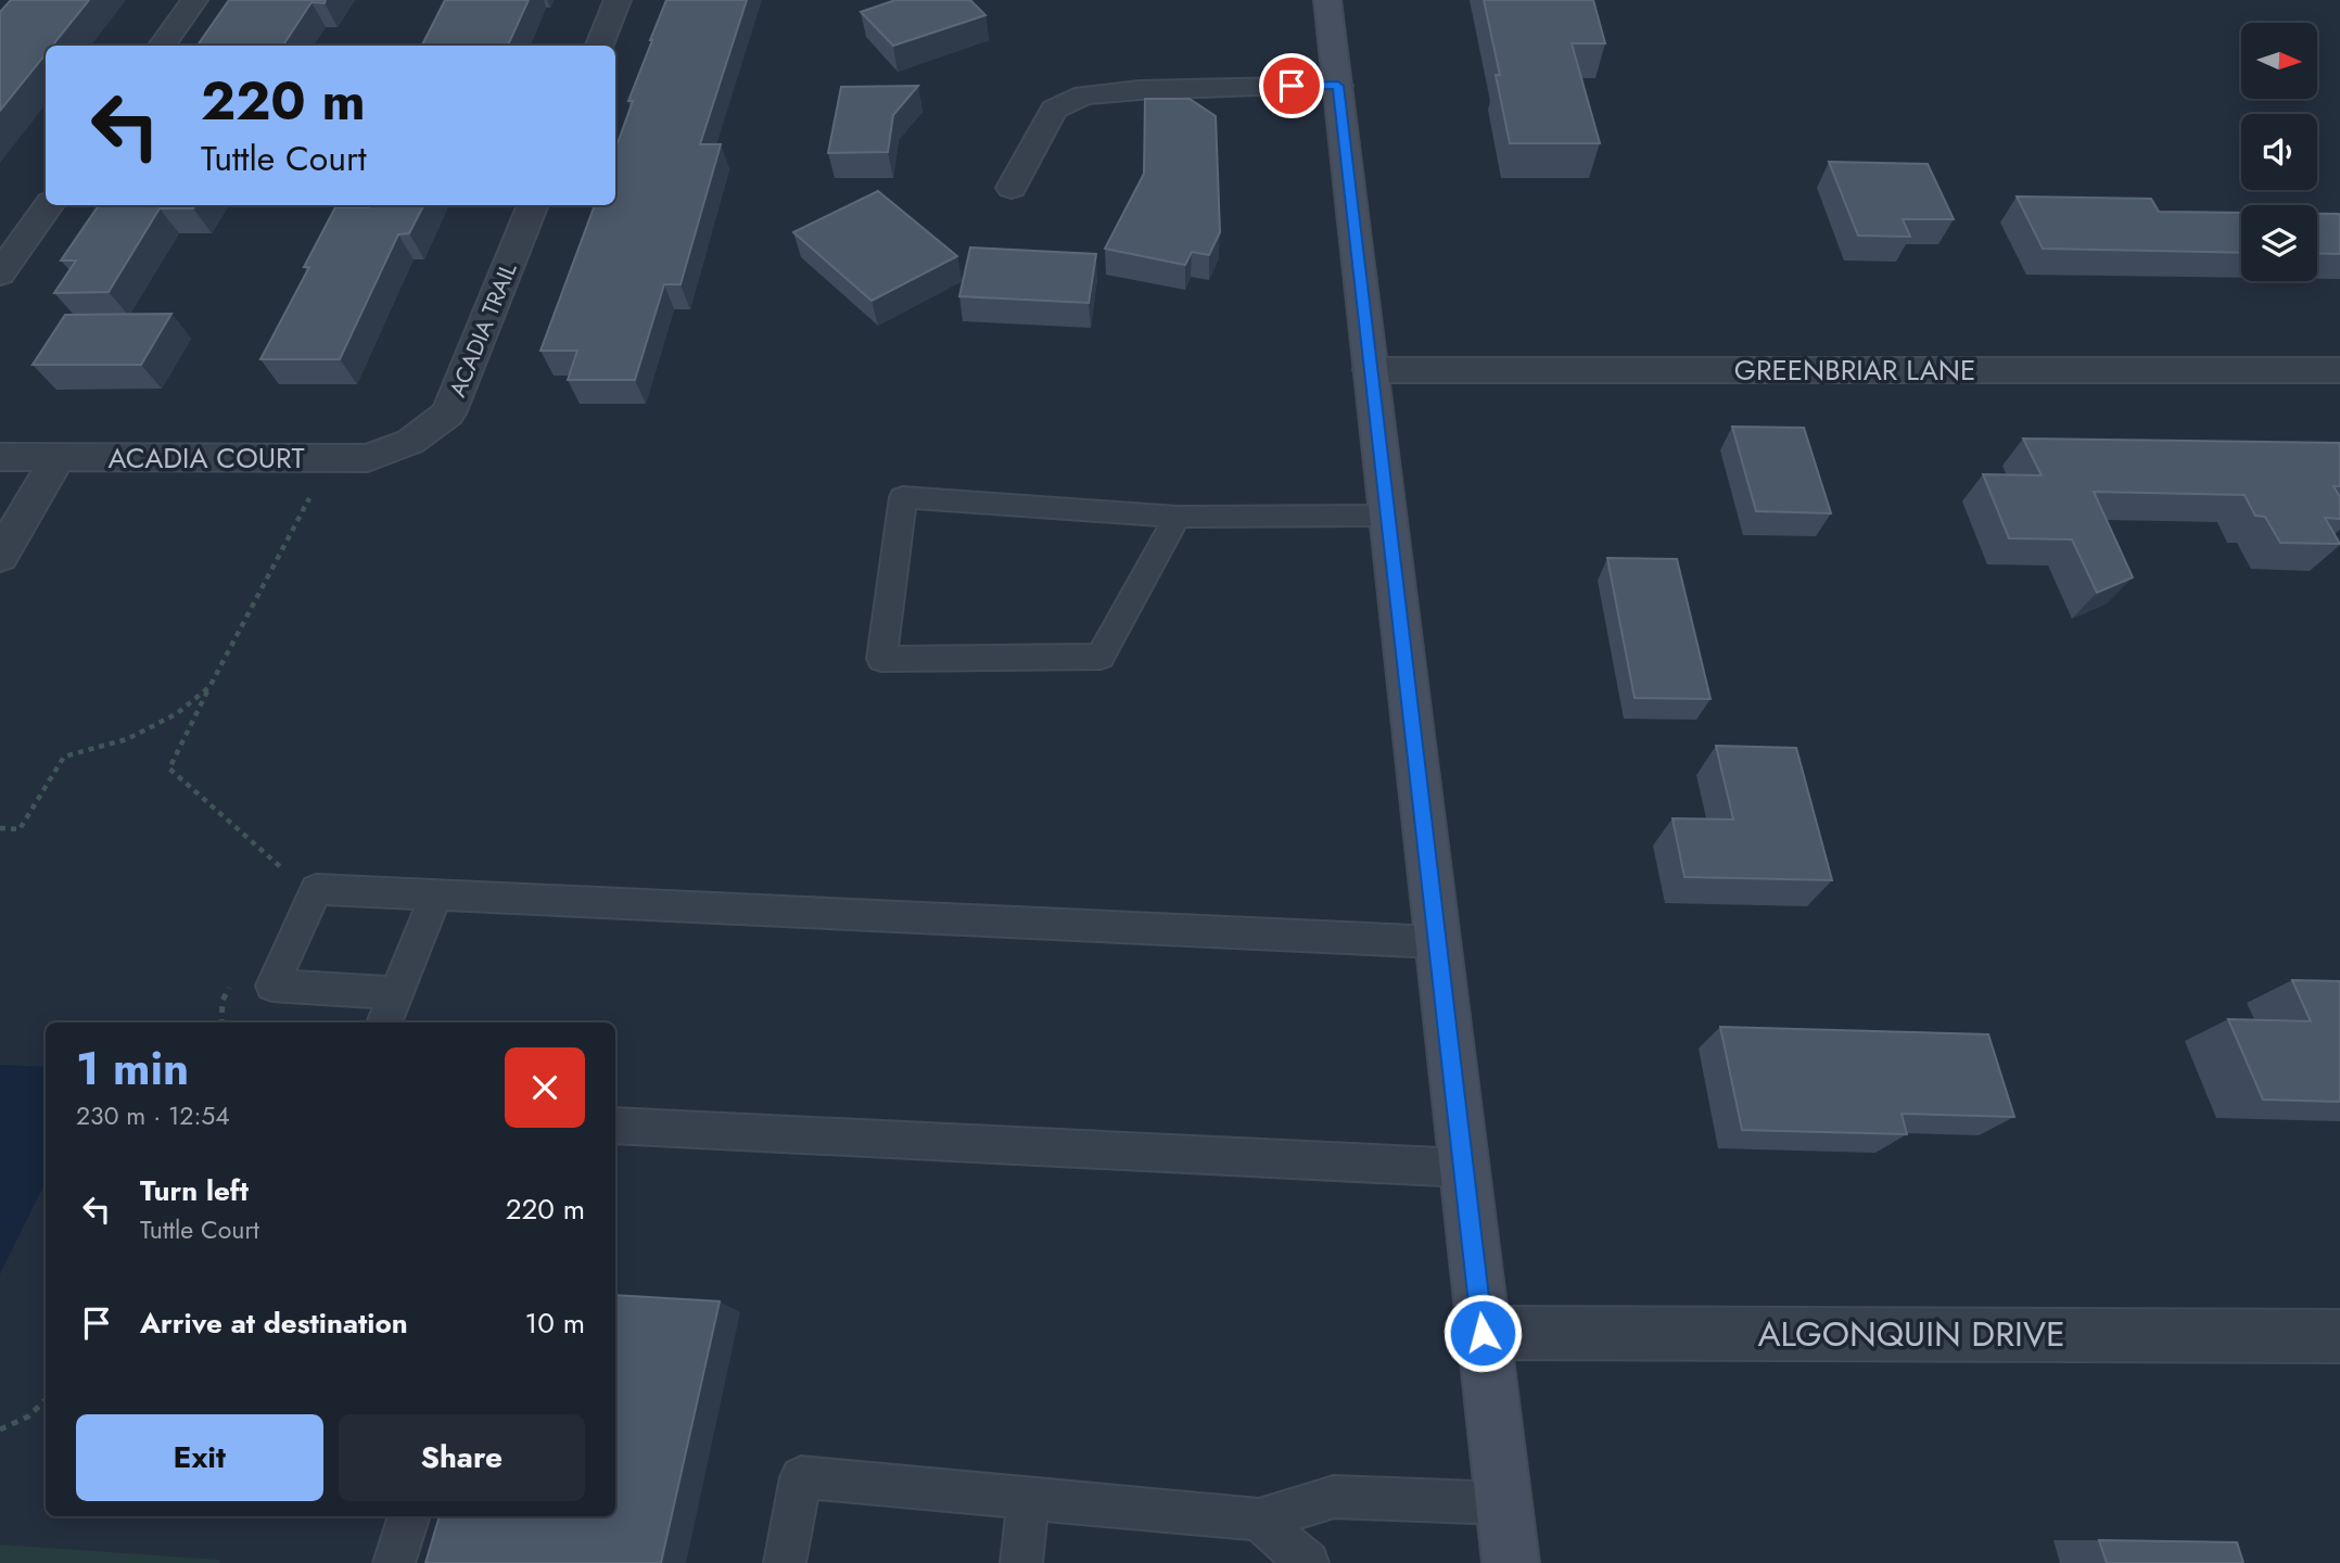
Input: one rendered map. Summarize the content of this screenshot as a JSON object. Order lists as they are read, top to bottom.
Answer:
{
  "streets": {
    "street": [
      "ACADIA TRAIL",
      "GREENBRIAR LANE",
      "ACADIA COURT",
      "ALGONQUIN DRIVE"
    ]
  },
  "crossings": [
    ["ACADIA TRAIL", "ACADIA COURT"]
  ],
  "north": "right",
  "page": {
    "turn": ["220 m", "Tuttle Court"],
    "heading": ["1 min", "230 m · 12:54"],
    "list": [
      {
        "name": "Turn left",
        "note": "Tuttle Court",
        "value": "220 m"
      },
      {
        "name": "Arrive at destination",
        "value": "10 m"
      }
    ],
    "buttons": ["Exit", "Share"]
  }
}
